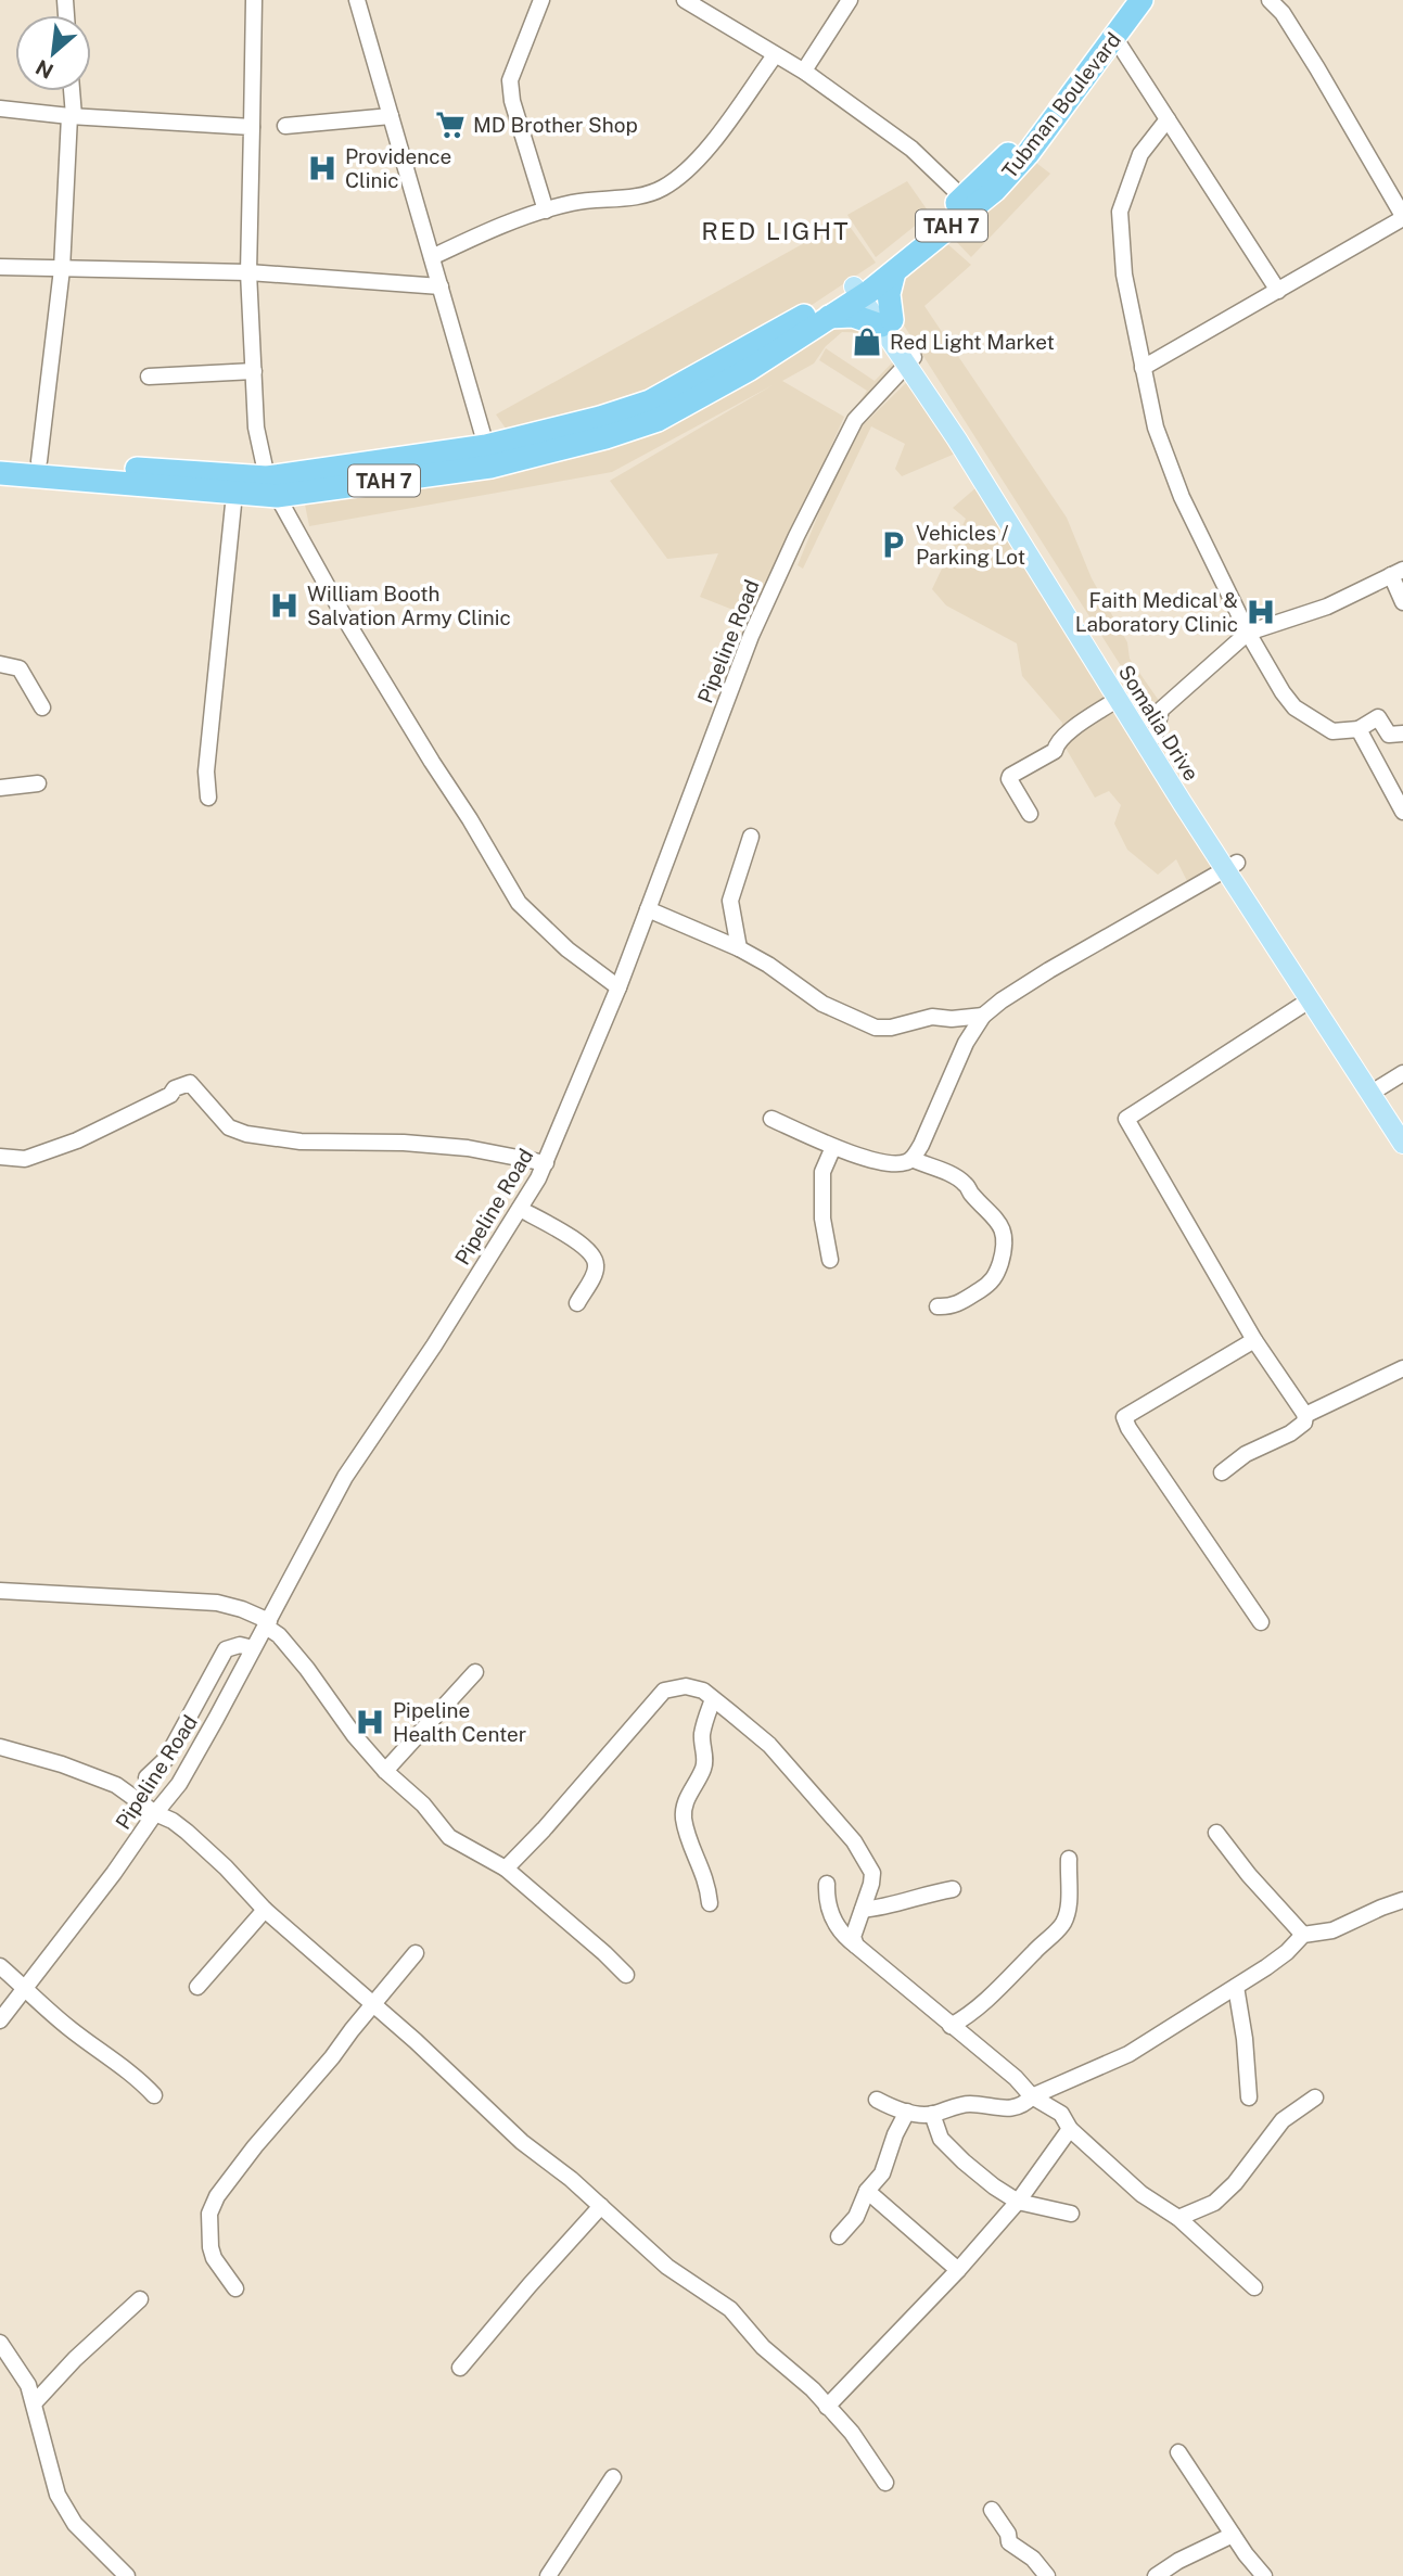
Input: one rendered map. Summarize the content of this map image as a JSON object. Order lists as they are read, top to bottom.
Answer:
{
  "streets": {
    "highway": ["Tubman Boulevard", "TAH 7"],
    "main road": ["Somalia Drive"],
    "street": ["Pipeline Road"]
  },
  "crossings": [
    ["Tubman Boulevard", "TAH 7"],
    ["Tubman Boulevard", "Somalia Drive"],
    ["TAH 7", "Somalia Drive"],
    ["Pipeline Road", "Somalia Drive"]
  ],
  "districts": ["RED LIGHT"],
  "places": {
    "supermarket": ["MD Brother Shop"],
    "hospital": [
      "Providence Clinic",
      "William Booth Salvation Army Clinic",
      "Faith Medical & Laboratory Clinic",
      "Pipeline Health Center"
    ],
    "shop": ["Red Light Market"],
    "parking": ["Vehicles / Parking Lot"]
  },
  "north": "bottom left"
}
